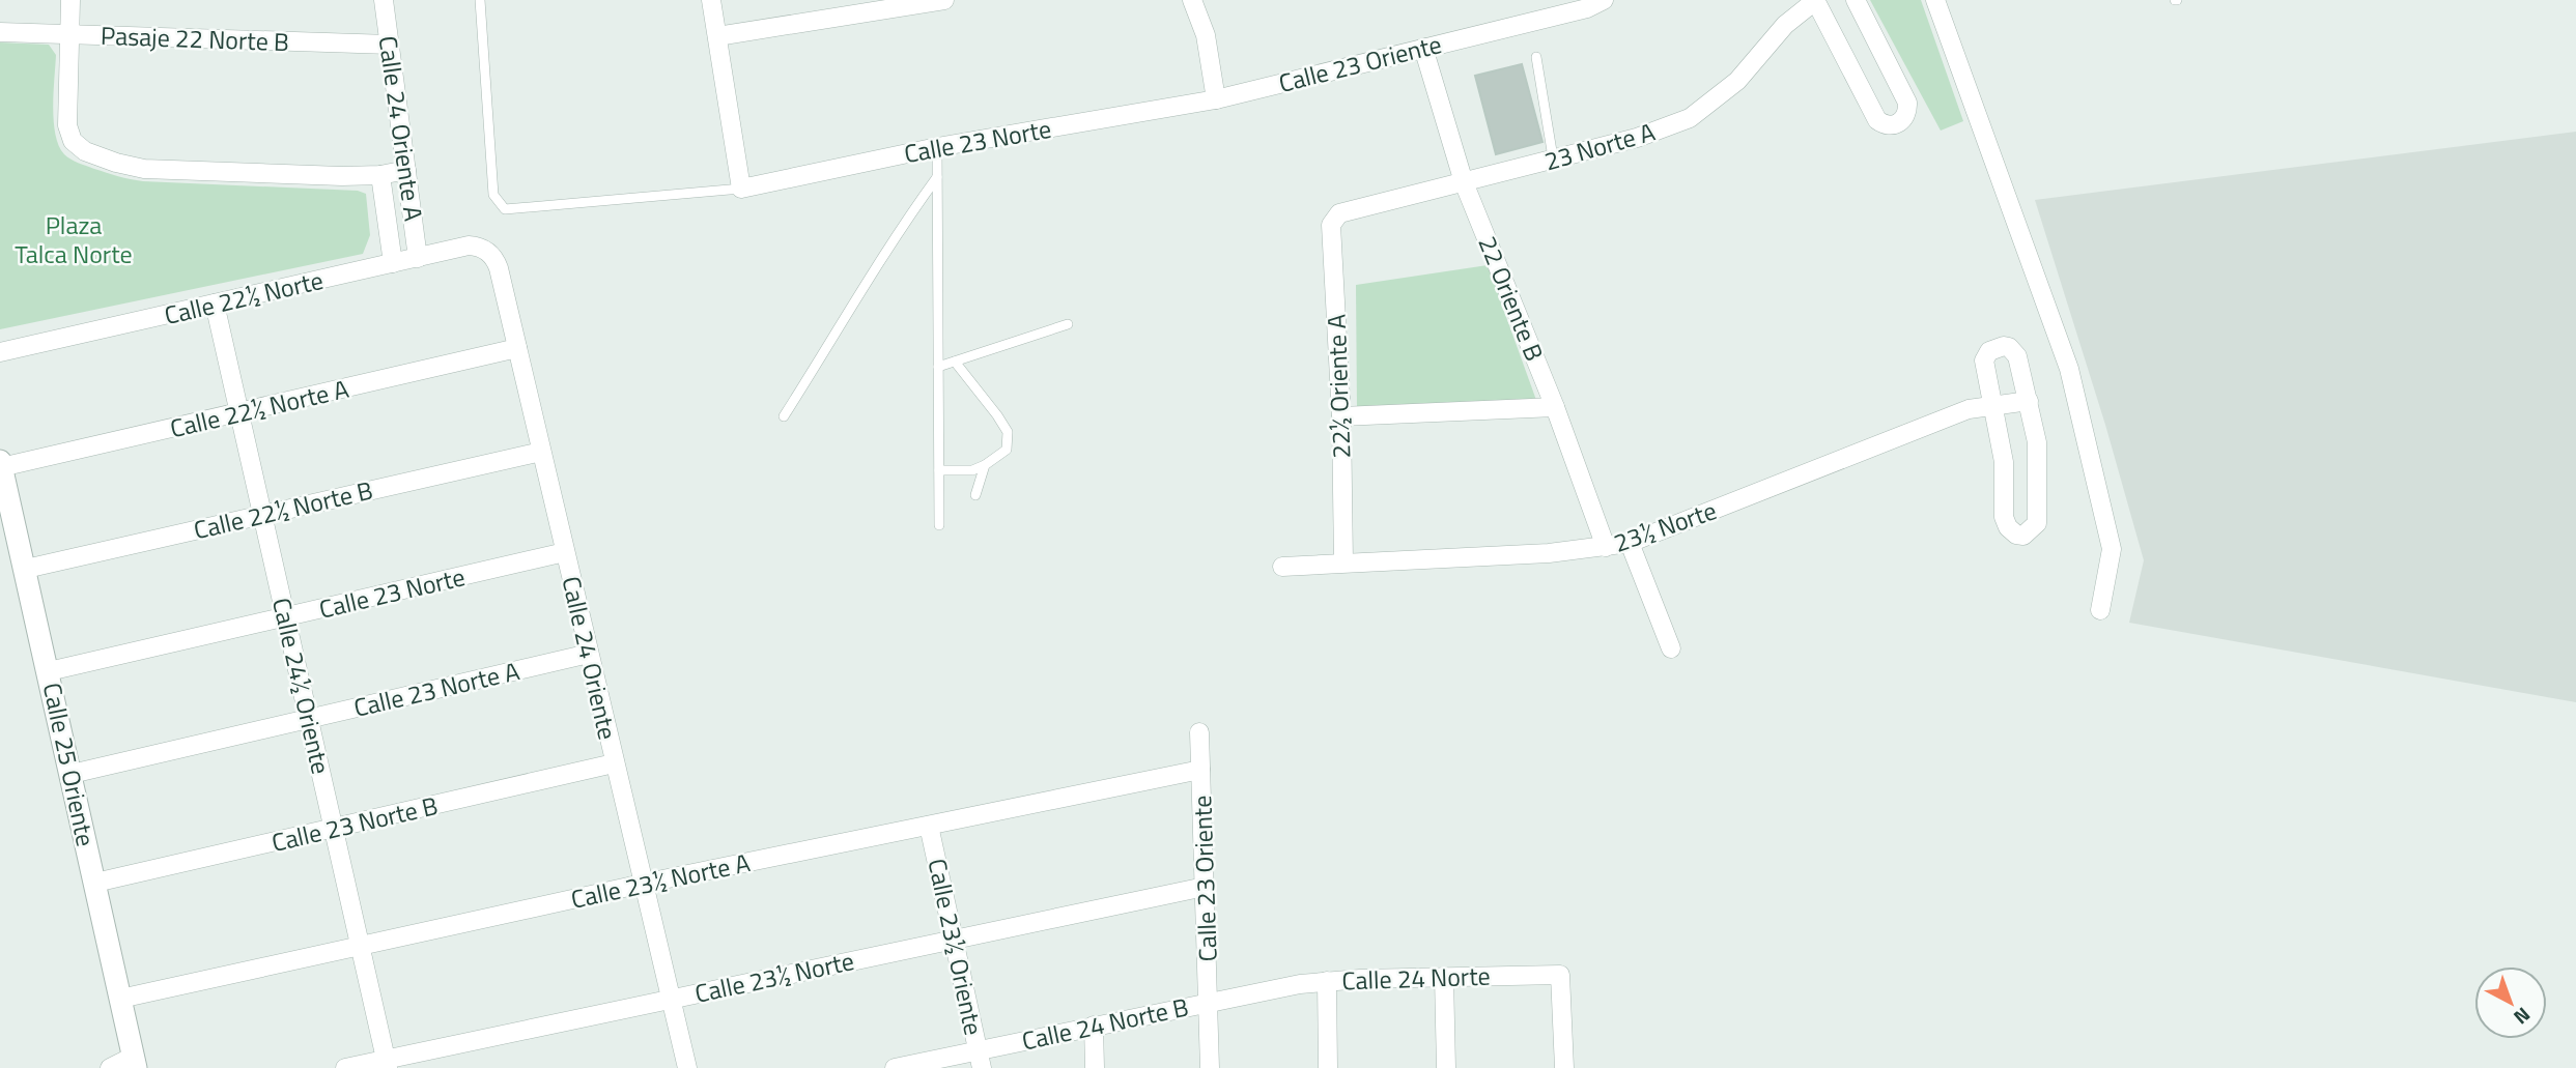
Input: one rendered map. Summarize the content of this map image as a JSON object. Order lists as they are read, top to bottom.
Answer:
{
  "streets": {
    "street": [
      "Pasaje 22 Norte B",
      "Calle 23 Oriente",
      "Calle 24 Oriente A",
      "Calle 23 Norte",
      "23 Norte A",
      "Calle 22½ Norte",
      "22 Oriente B",
      "22½ Oriente A",
      "Calle 22½ Norte A",
      "Calle 22½ Norte B",
      "23½ Norte",
      "Calle 24 Oriente",
      "Calle 24½ Oriente",
      "Calle 23 Norte A",
      "Calle 25 Oriente",
      "Calle 23 Norte B",
      "Calle 23½ Norte A",
      "Calle 23½ Oriente",
      "Calle 23½ Norte",
      "Calle 24 Norte",
      "Calle 24 Norte B"
    ]
  },
  "crossings": [
    ["Pasaje 22 Norte B", "Calle 24 Oriente A"],
    ["Calle 23 Oriente", "Calle 23 Norte"],
    ["Calle 23 Oriente", "22 Oriente B"],
    ["Calle 23 Oriente", "Calle 23½ Norte A"],
    ["Calle 23 Oriente", "Calle 23½ Norte"],
    ["Calle 23 Oriente", "Calle 24 Norte B"],
    ["Calle 24 Oriente A", "Calle 22½ Norte"],
    ["Calle 23 Norte", "Calle 24 Oriente"],
    ["Calle 23 Norte", "Calle 24½ Oriente"],
    ["Calle 23 Norte", "Calle 25 Oriente"],
    ["23 Norte A", "22 Oriente B"],
    ["23 Norte A", "22½ Oriente A"],
    ["Calle 22½ Norte", "Calle 24 Oriente"],
    ["Calle 22½ Norte", "Calle 24½ Oriente"],
    ["22 Oriente B", "23½ Norte"],
    ["22½ Oriente A", "23½ Norte"],
    ["Calle 22½ Norte A", "Calle 24 Oriente"],
    ["Calle 22½ Norte A", "Calle 24½ Oriente"],
    ["Calle 22½ Norte A", "Calle 25 Oriente"],
    ["Calle 22½ Norte B", "Calle 24 Oriente"],
    ["Calle 22½ Norte B", "Calle 24½ Oriente"],
    ["Calle 22½ Norte B", "Calle 25 Oriente"],
    ["Calle 24 Oriente", "Calle 23 Norte A"],
    ["Calle 24 Oriente", "Calle 23 Norte B"],
    ["Calle 24 Oriente", "Calle 23½ Norte A"],
    ["Calle 24 Oriente", "Calle 23½ Norte"],
    ["Calle 24½ Oriente", "Calle 23 Norte A"],
    ["Calle 24½ Oriente", "Calle 23 Norte B"],
    ["Calle 24½ Oriente", "Calle 23½ Norte A"],
    ["Calle 24½ Oriente", "Calle 23½ Norte"],
    ["Calle 23 Norte A", "Calle 25 Oriente"],
    ["Calle 25 Oriente", "Calle 23 Norte B"],
    ["Calle 25 Oriente", "Calle 23½ Norte A"],
    ["Calle 23½ Norte A", "Calle 23½ Oriente"],
    ["Calle 23½ Oriente", "Calle 23½ Norte"],
    ["Calle 23½ Oriente", "Calle 24 Norte B"],
    ["Calle 24 Norte", "Calle 24 Norte B"]
  ],
  "parks": ["Plaza Talca Norte"],
  "north": "bottom right"
}
